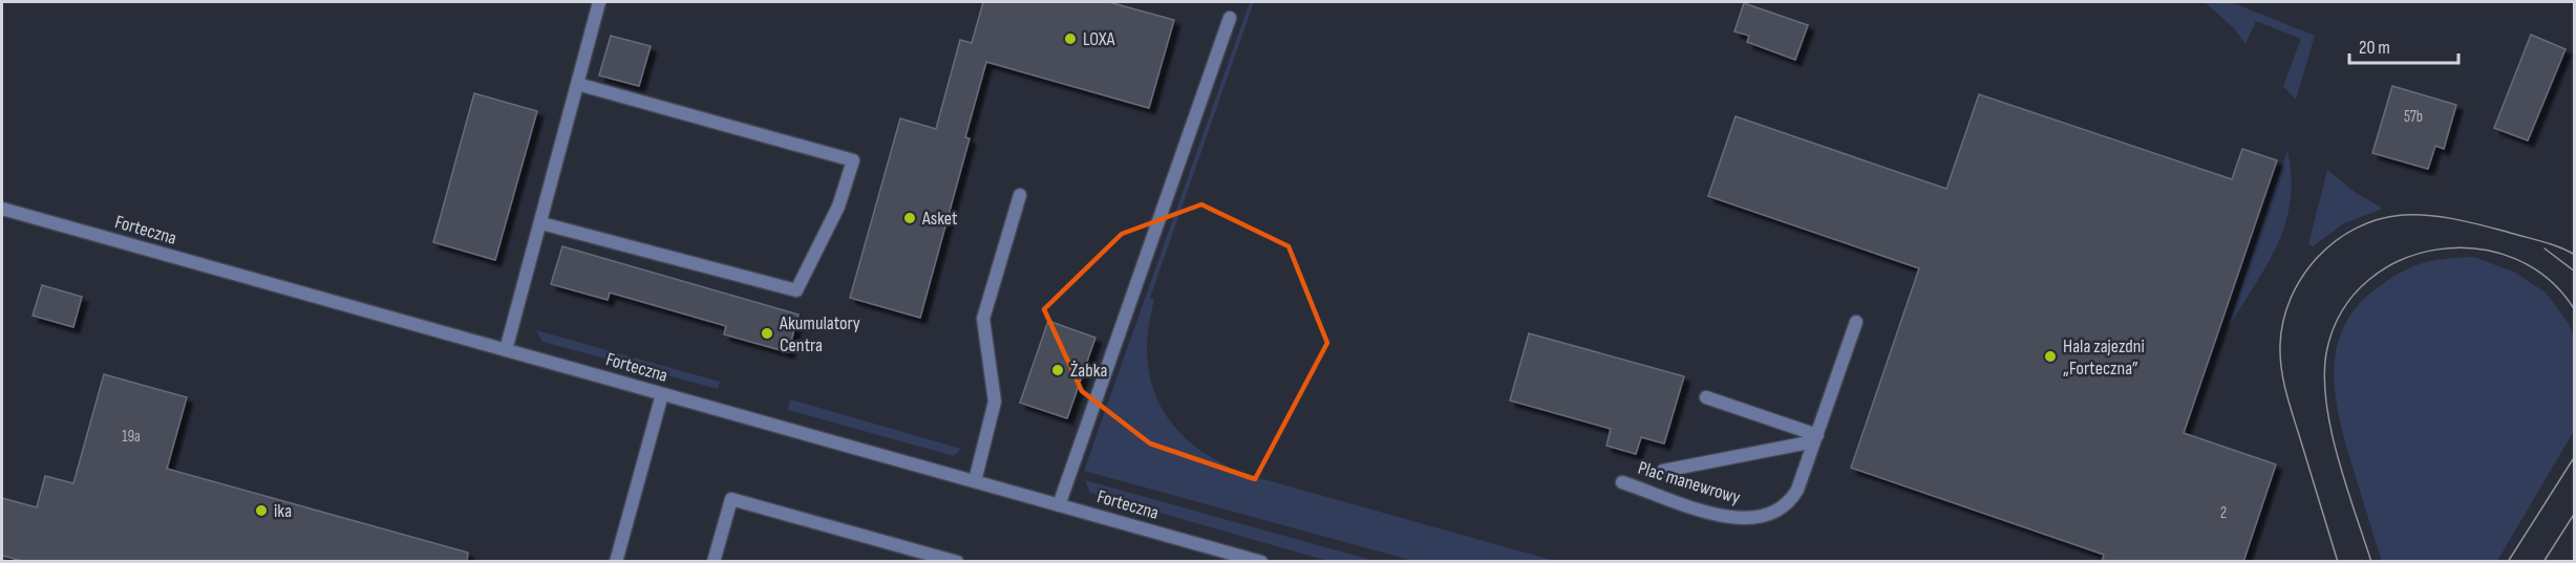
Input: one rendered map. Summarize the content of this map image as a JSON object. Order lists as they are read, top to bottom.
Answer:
{
  "streets": {
    "street": ["Forteczna", "Plac manewrowy"]
  },
  "places": [
    "LOXA",
    "Asket",
    "Akumulatory Centra",
    "Hala zajezdni „Forteczna”",
    "Żabka",
    "ika"
  ],
  "house_numbers": ["57b", "19a", "2"],
  "scale_bar": "20 m"
}
